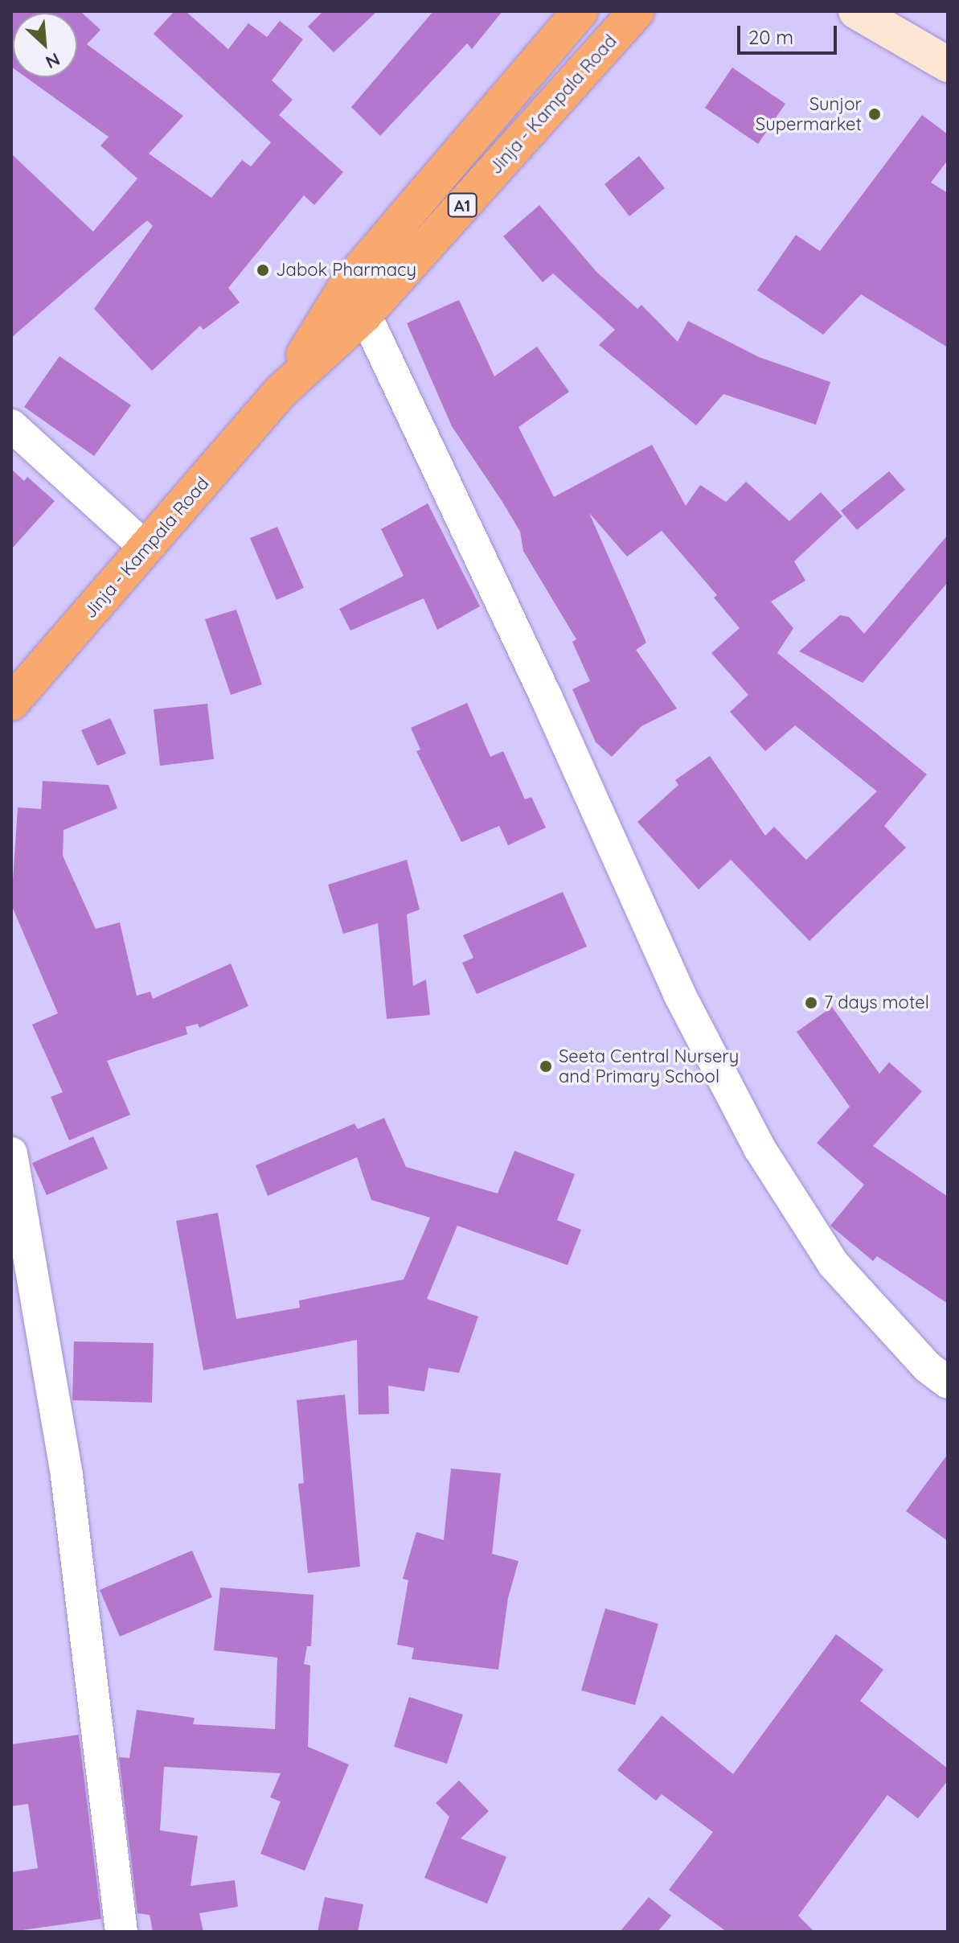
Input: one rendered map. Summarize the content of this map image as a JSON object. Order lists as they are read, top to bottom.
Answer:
{
  "streets": {
    "highway": ["Jinja - Kampala Road", "A1"]
  },
  "places": [
    "Sunjor Supermarket",
    "Jabok Pharmacy",
    "7 days motel",
    "Seeta Central Nursery and Primary School"
  ],
  "scale_bar": "20 m",
  "north": "bottom right"
}
